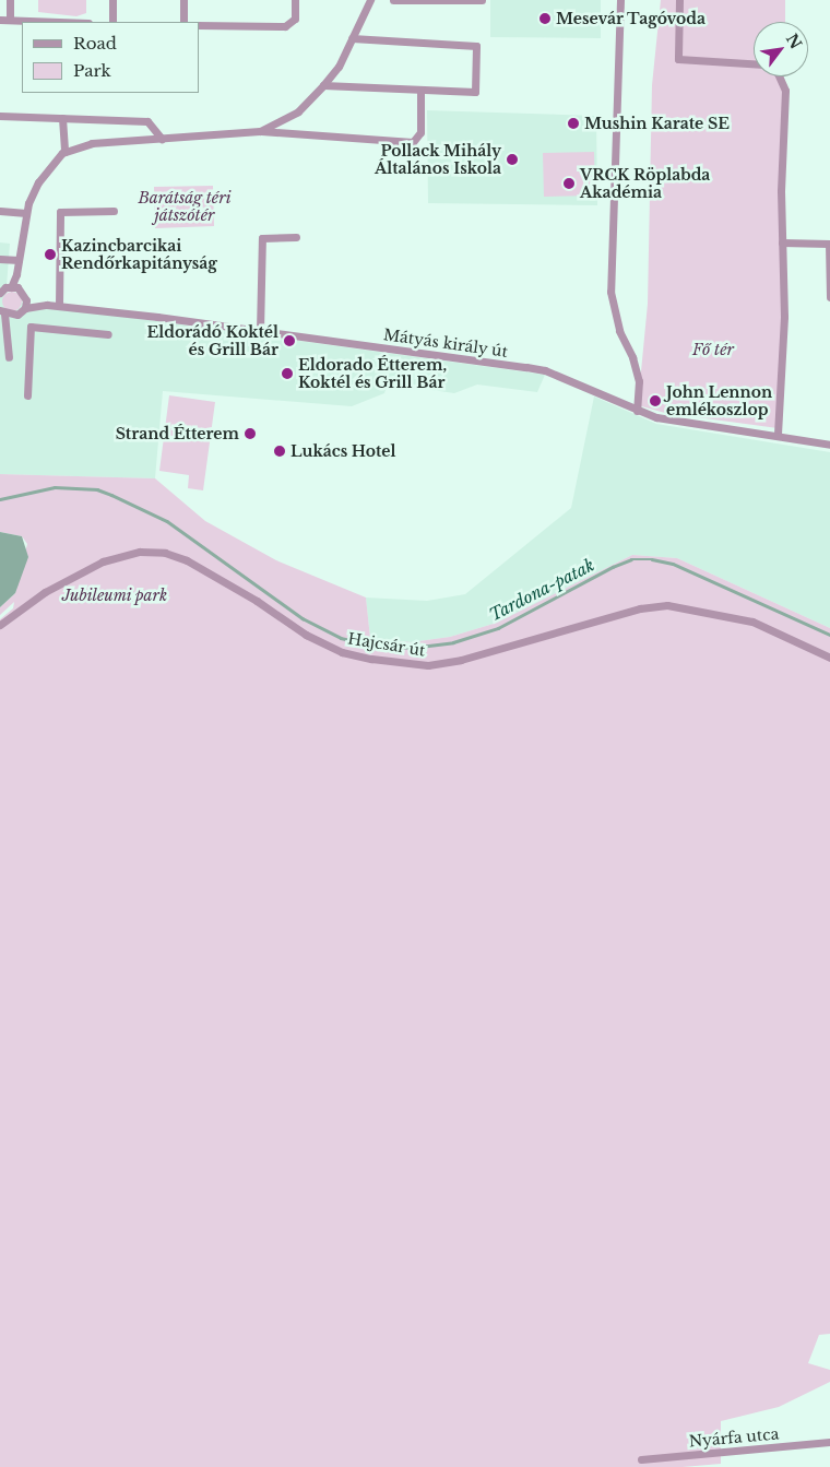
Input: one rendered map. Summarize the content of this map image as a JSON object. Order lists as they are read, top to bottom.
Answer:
{
  "streets": {
    "street": ["Mátyás király út", "Hajcsár út", "Nyárfa utca"]
  },
  "water": ["Tardona-patak"],
  "parks": ["Barátság téri játszótér", "Fő tér", "Jubileumi park"],
  "places": [
    "Mesevár Tagóvoda",
    "Mushin Karate SE",
    "Pollack Mihály Általános Iskola",
    "VRCK Röplabda Akadémia",
    "Kazincbarcikai Rendőrkapitányság",
    "Eldorádó Koktél és Grill Bár",
    "Eldorado Étterem, Koktél és Grill Bár",
    "John Lennon emlékoszlop",
    "Strand Étterem",
    "Lukács Hotel"
  ],
  "legend": ["Road", "Park"],
  "north": "top right"
}
